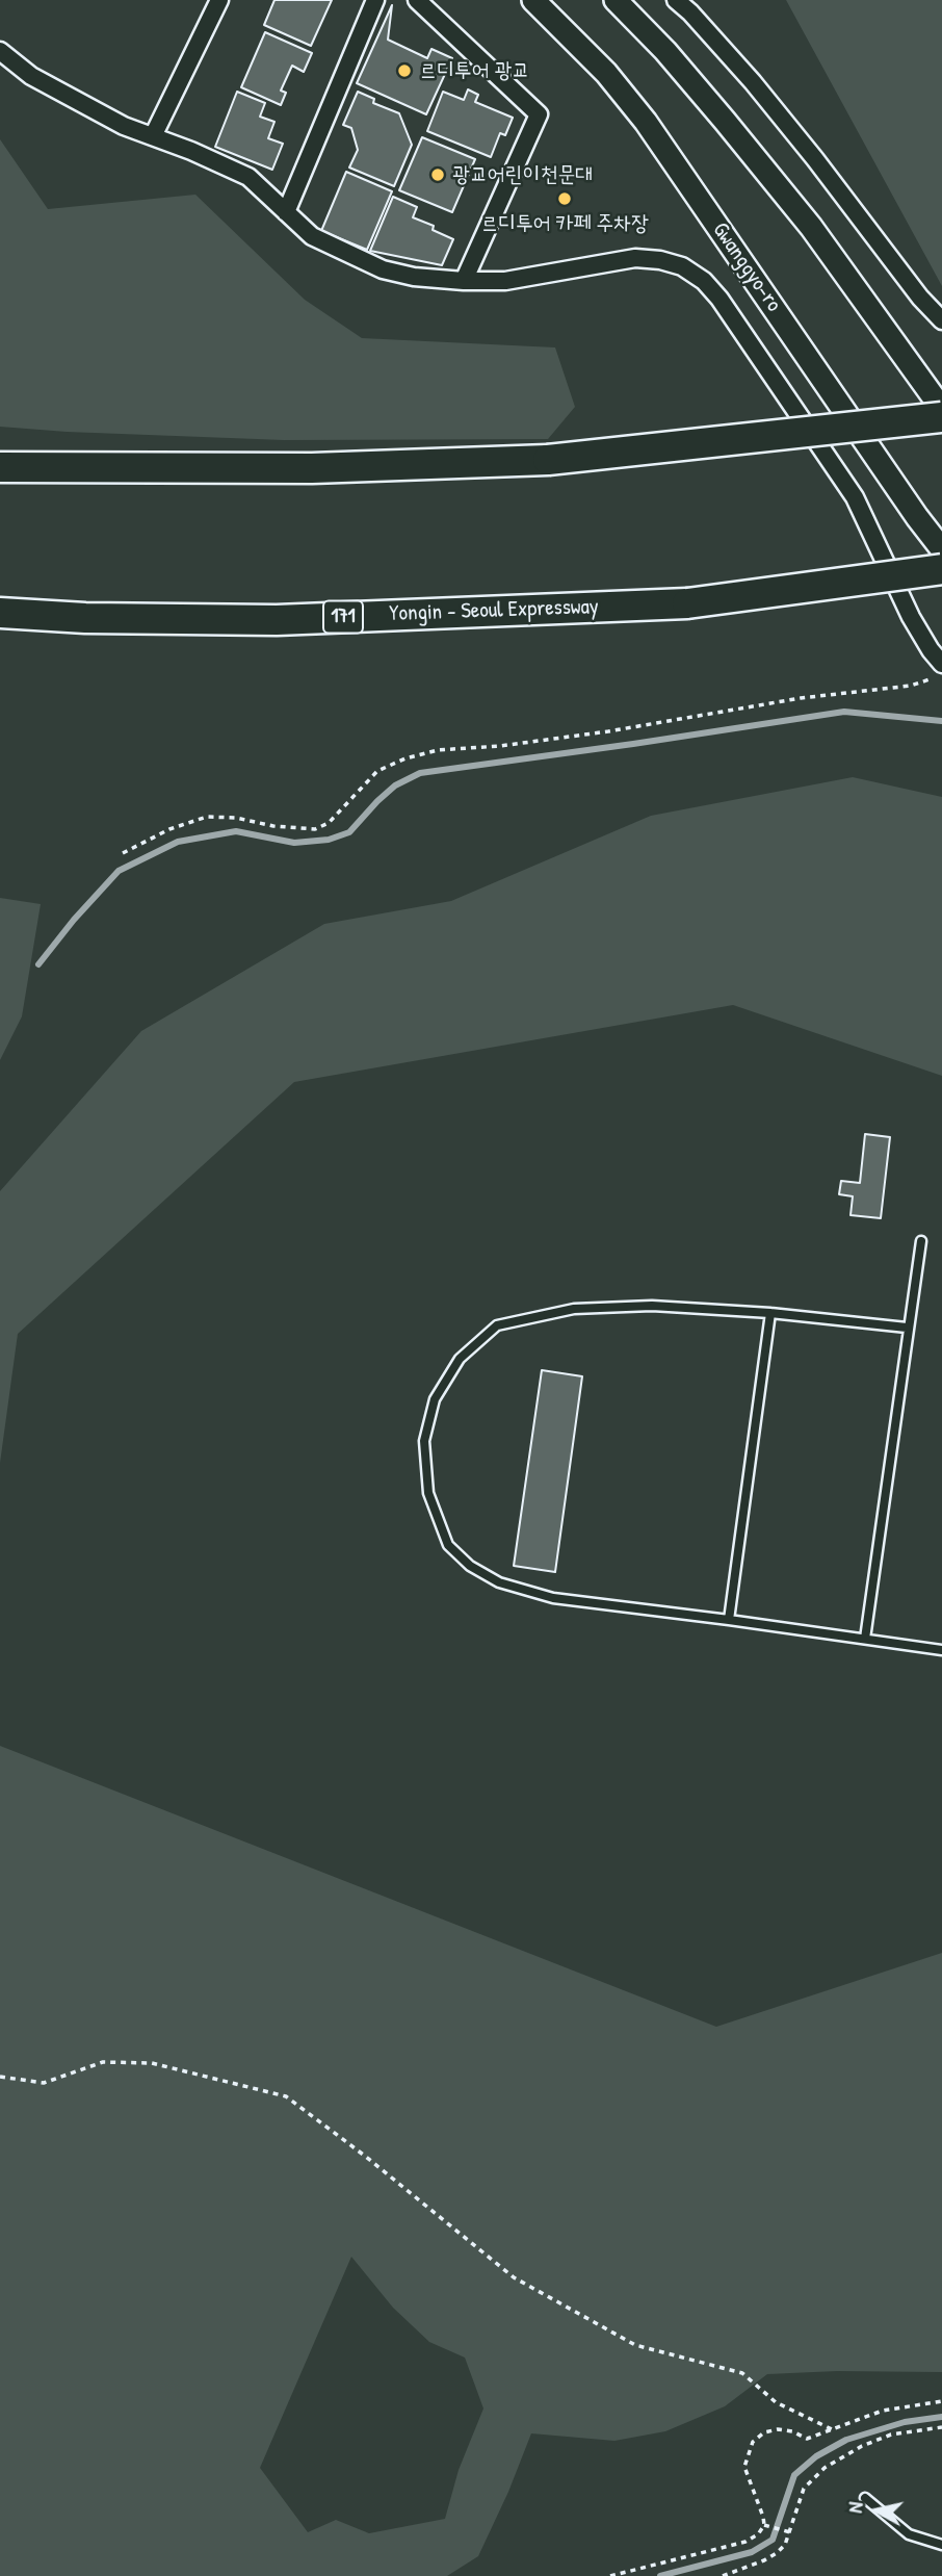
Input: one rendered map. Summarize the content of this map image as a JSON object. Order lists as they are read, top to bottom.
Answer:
{
  "streets": {
    "highway": ["Yongin - Seoul Expressway", "171"],
    "main road": ["Gwanggyo-ro"]
  },
  "places": ["르디투어 광교", "광교어린이천문대", "르디투어 카페 주차장"],
  "north": "left"
}
